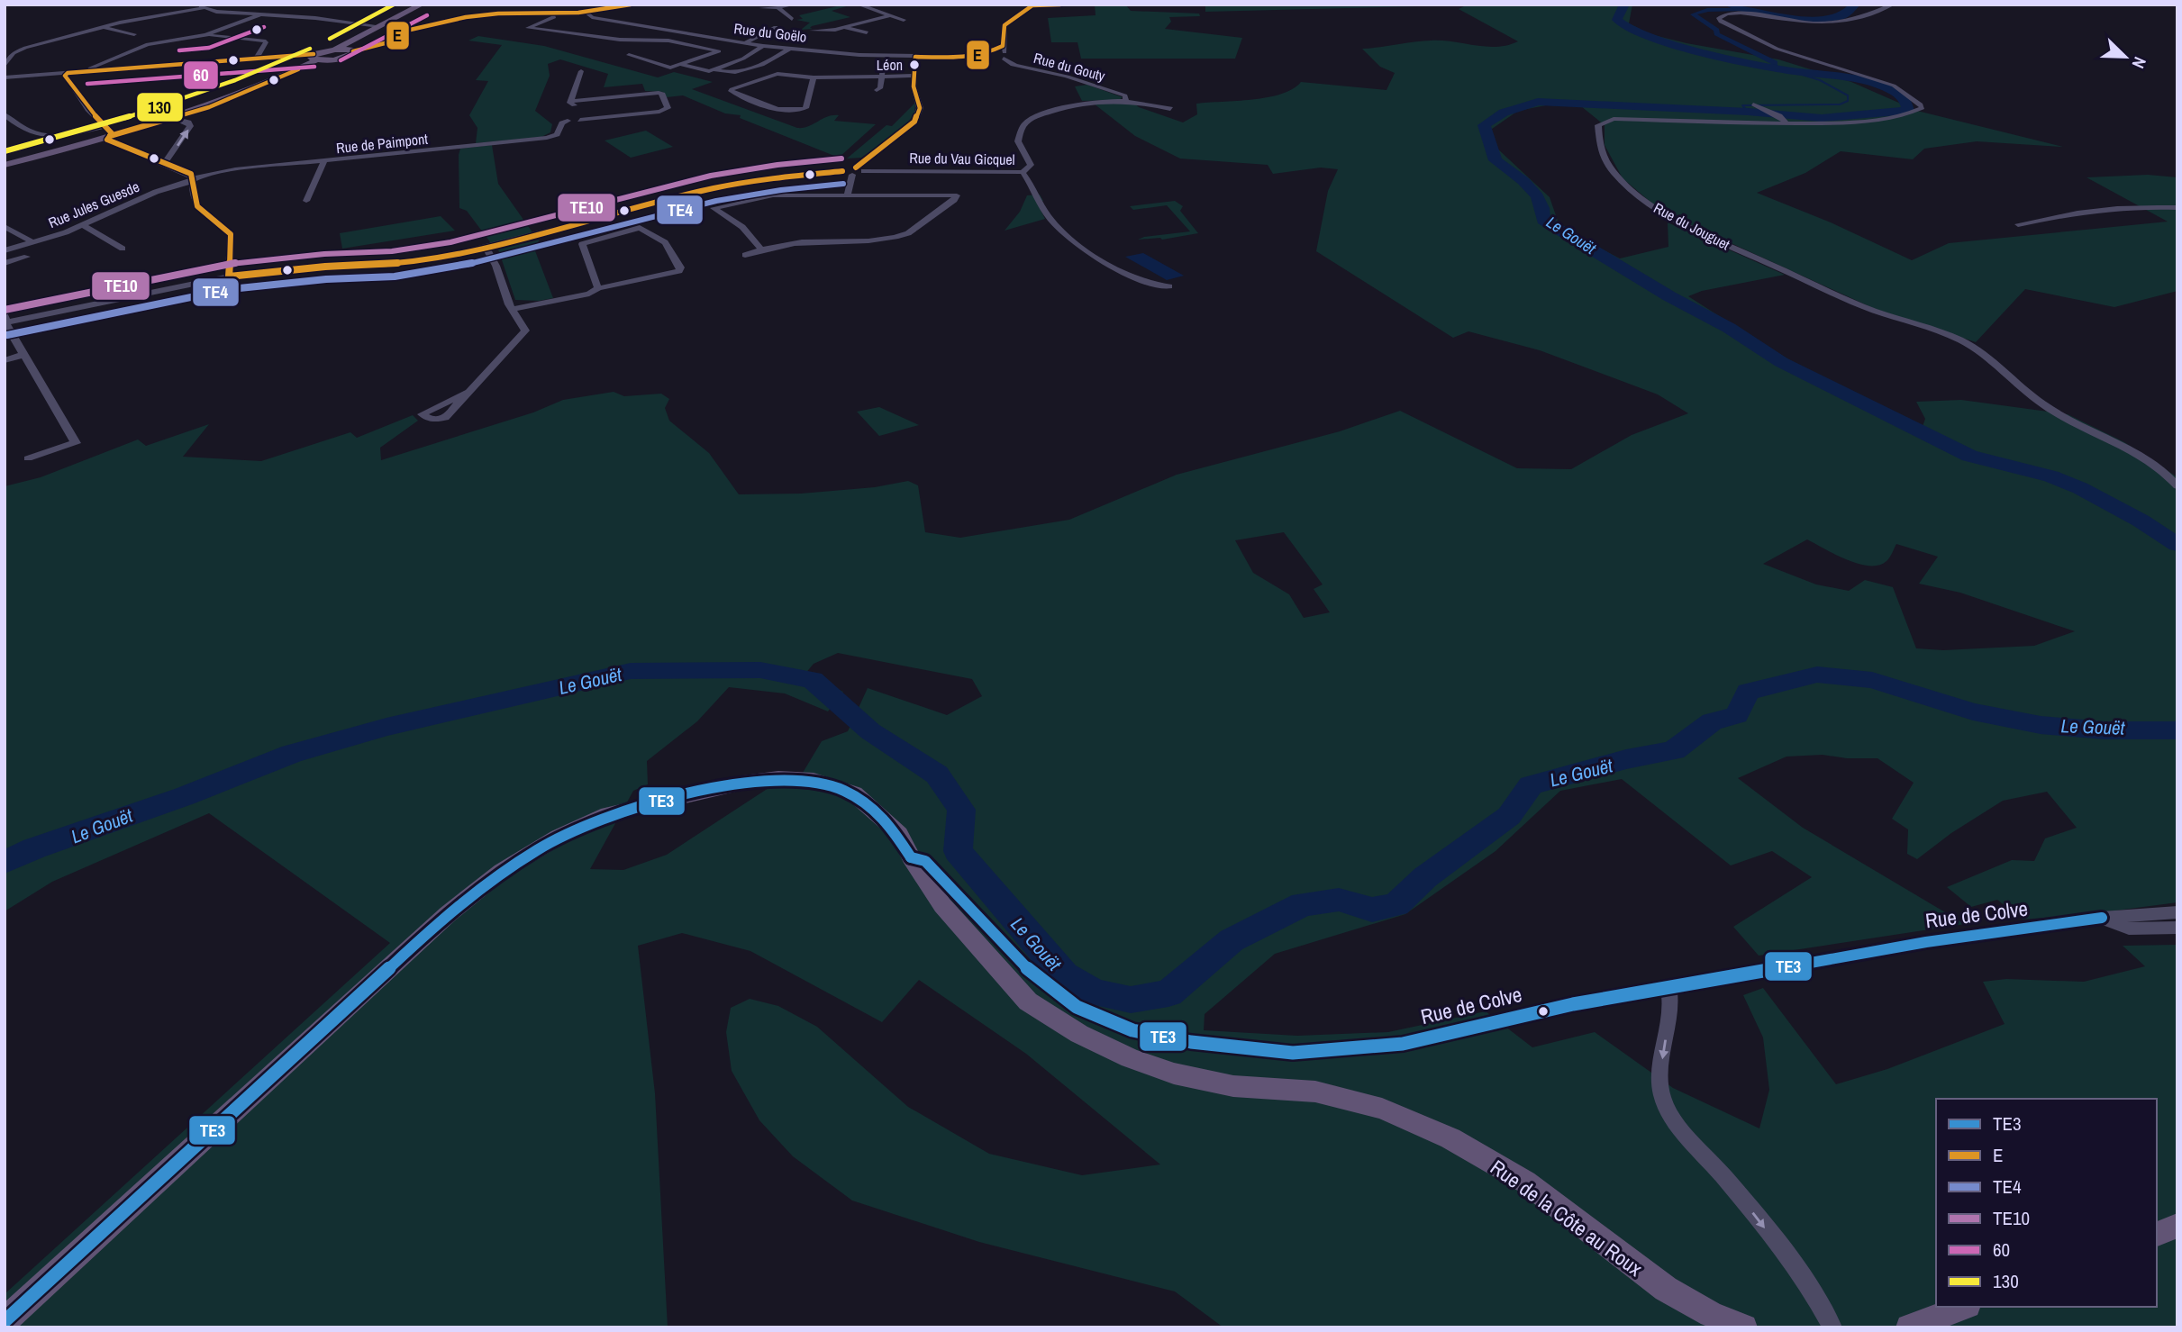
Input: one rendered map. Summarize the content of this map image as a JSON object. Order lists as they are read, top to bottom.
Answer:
{
  "streets": {
    "main road": ["Rue de la Côte au Roux"],
    "street": [
      "Rue du Goëlo",
      "Rue du Gouty",
      "Rue de Paimpont",
      "Rue du Vau Gicquel",
      "Rue Jules Guesde",
      "Rue du Jouguet",
      "Rue de Colve"
    ]
  },
  "crossings": [
    ["Rue du Goëlo", "Rue du Gouty"],
    ["Rue de Paimpont", "Rue Jules Guesde"],
    ["Rue de Colve", "Rue de la Côte au Roux"]
  ],
  "water": ["Le Gouët"],
  "places": ["Léon"],
  "lines": [
    "transit line E",
    "transit line 130",
    "transit line 60",
    "transit line TE10",
    "transit line TE4",
    "transit line TE3"
  ],
  "legend": [
    "TE3",
    "E",
    "TE4",
    "TE10",
    "60",
    "130"
  ],
  "north": "bottom right"
}
